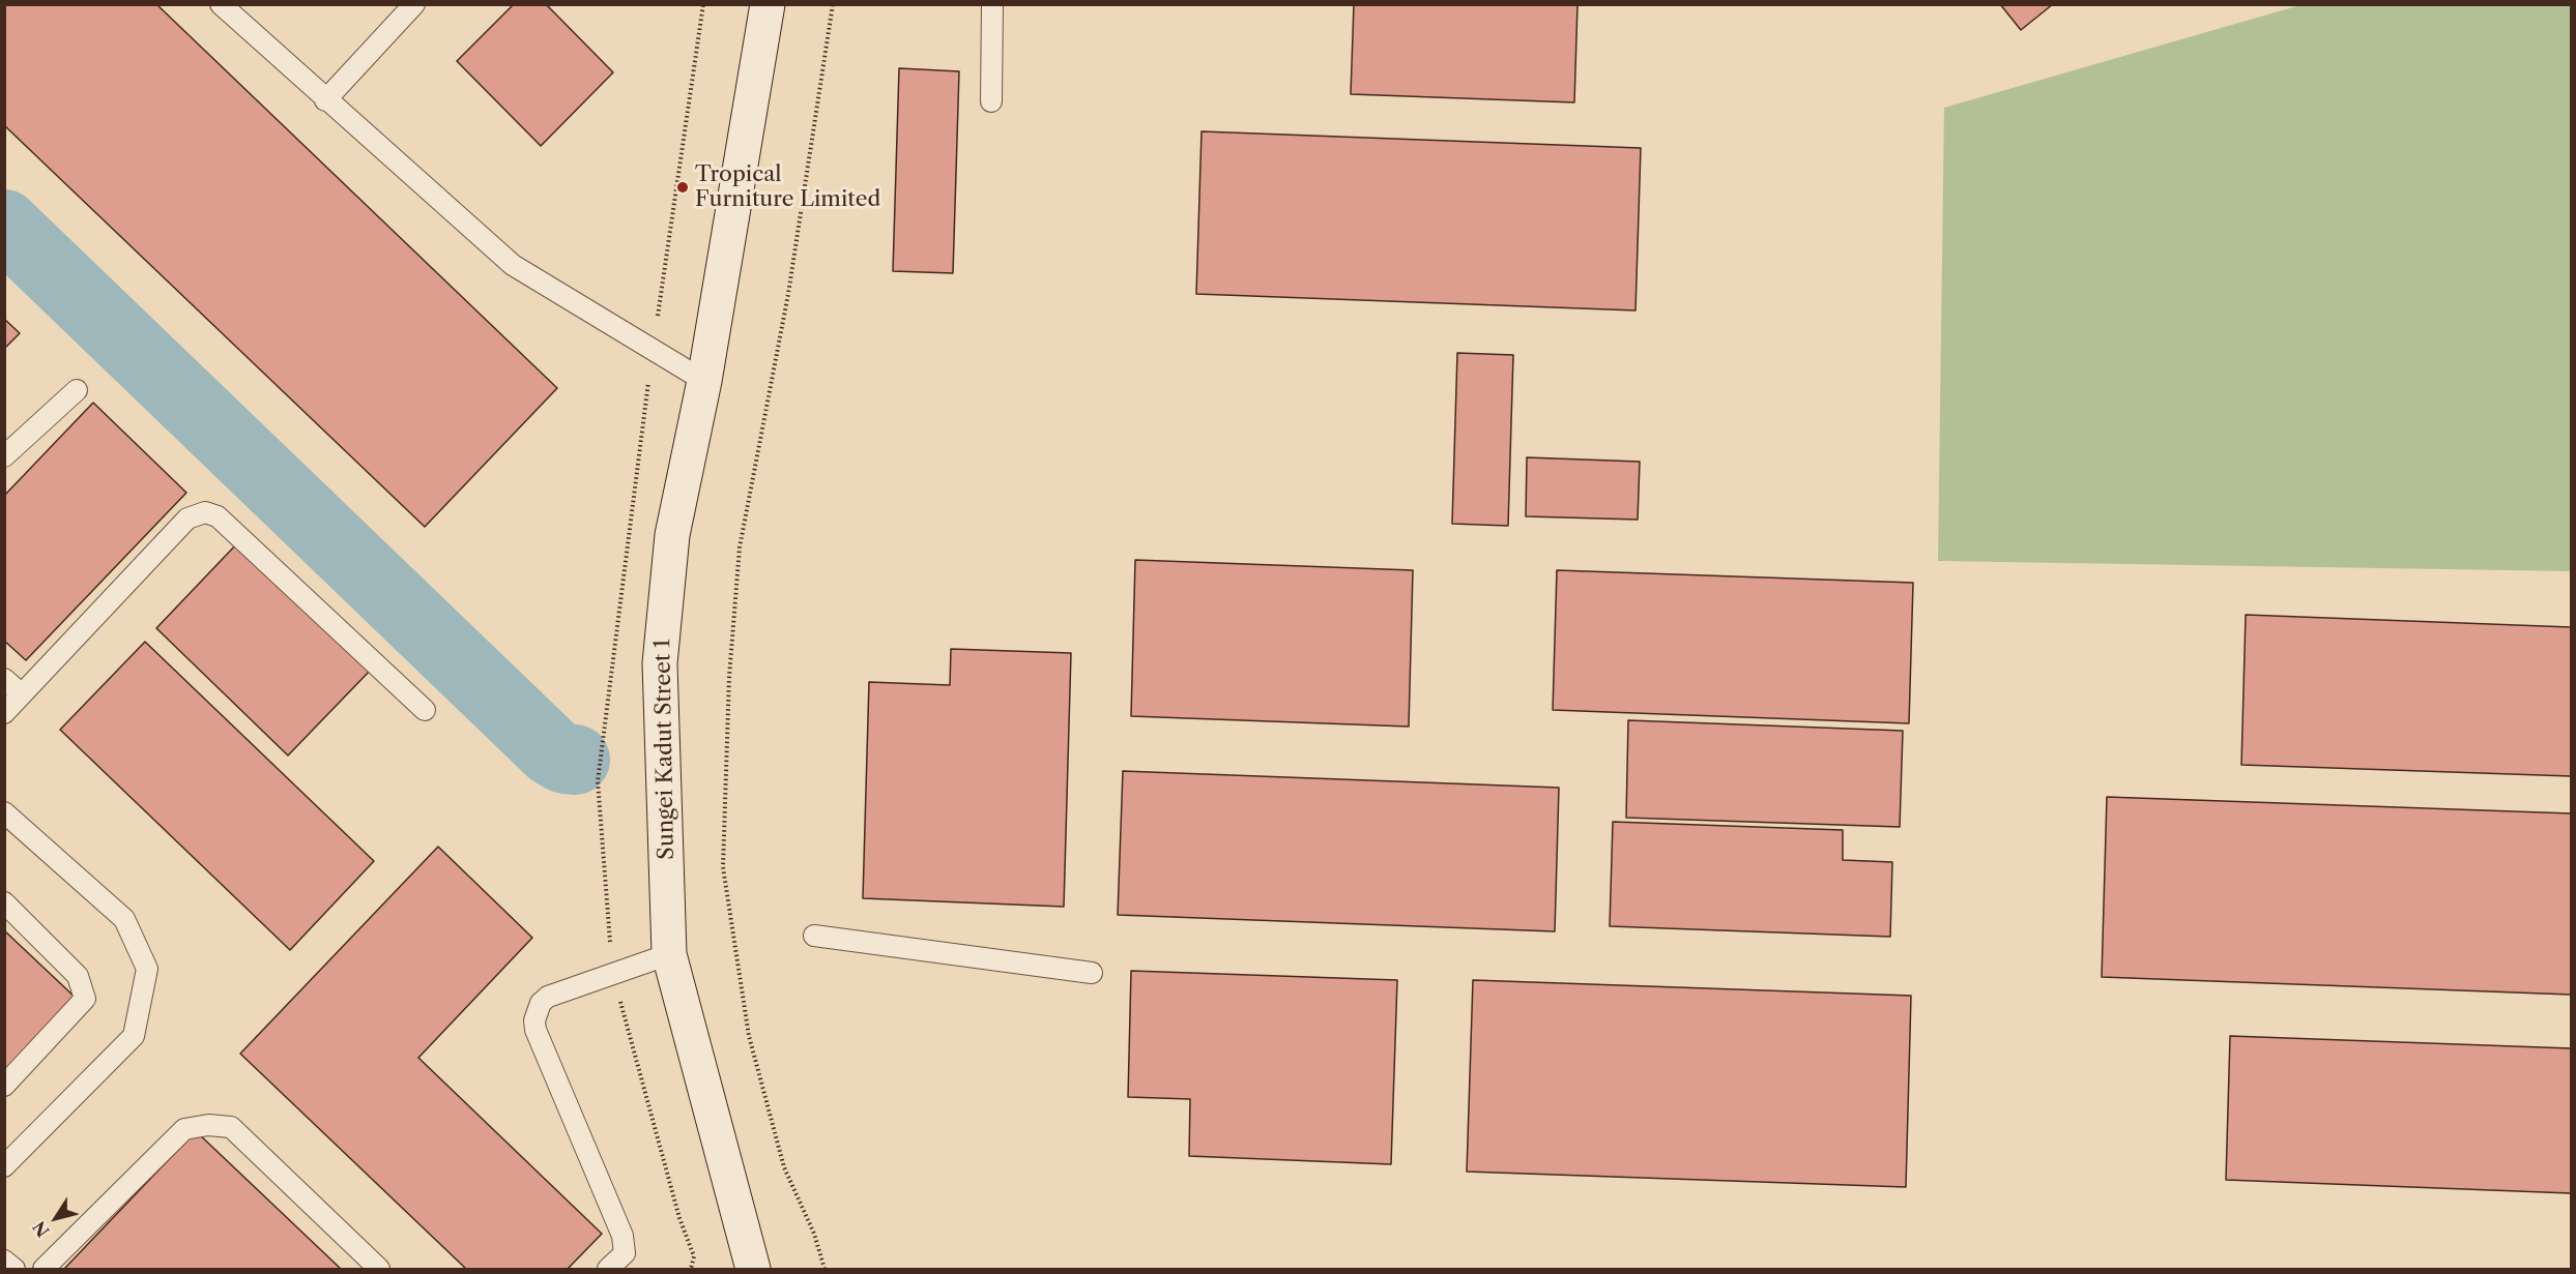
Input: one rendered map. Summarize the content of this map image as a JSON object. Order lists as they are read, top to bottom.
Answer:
{
  "streets": {
    "street": ["Sungei Kadut Street 1"]
  },
  "places": ["Tropical Furniture Limited"],
  "north": "bottom left"
}
